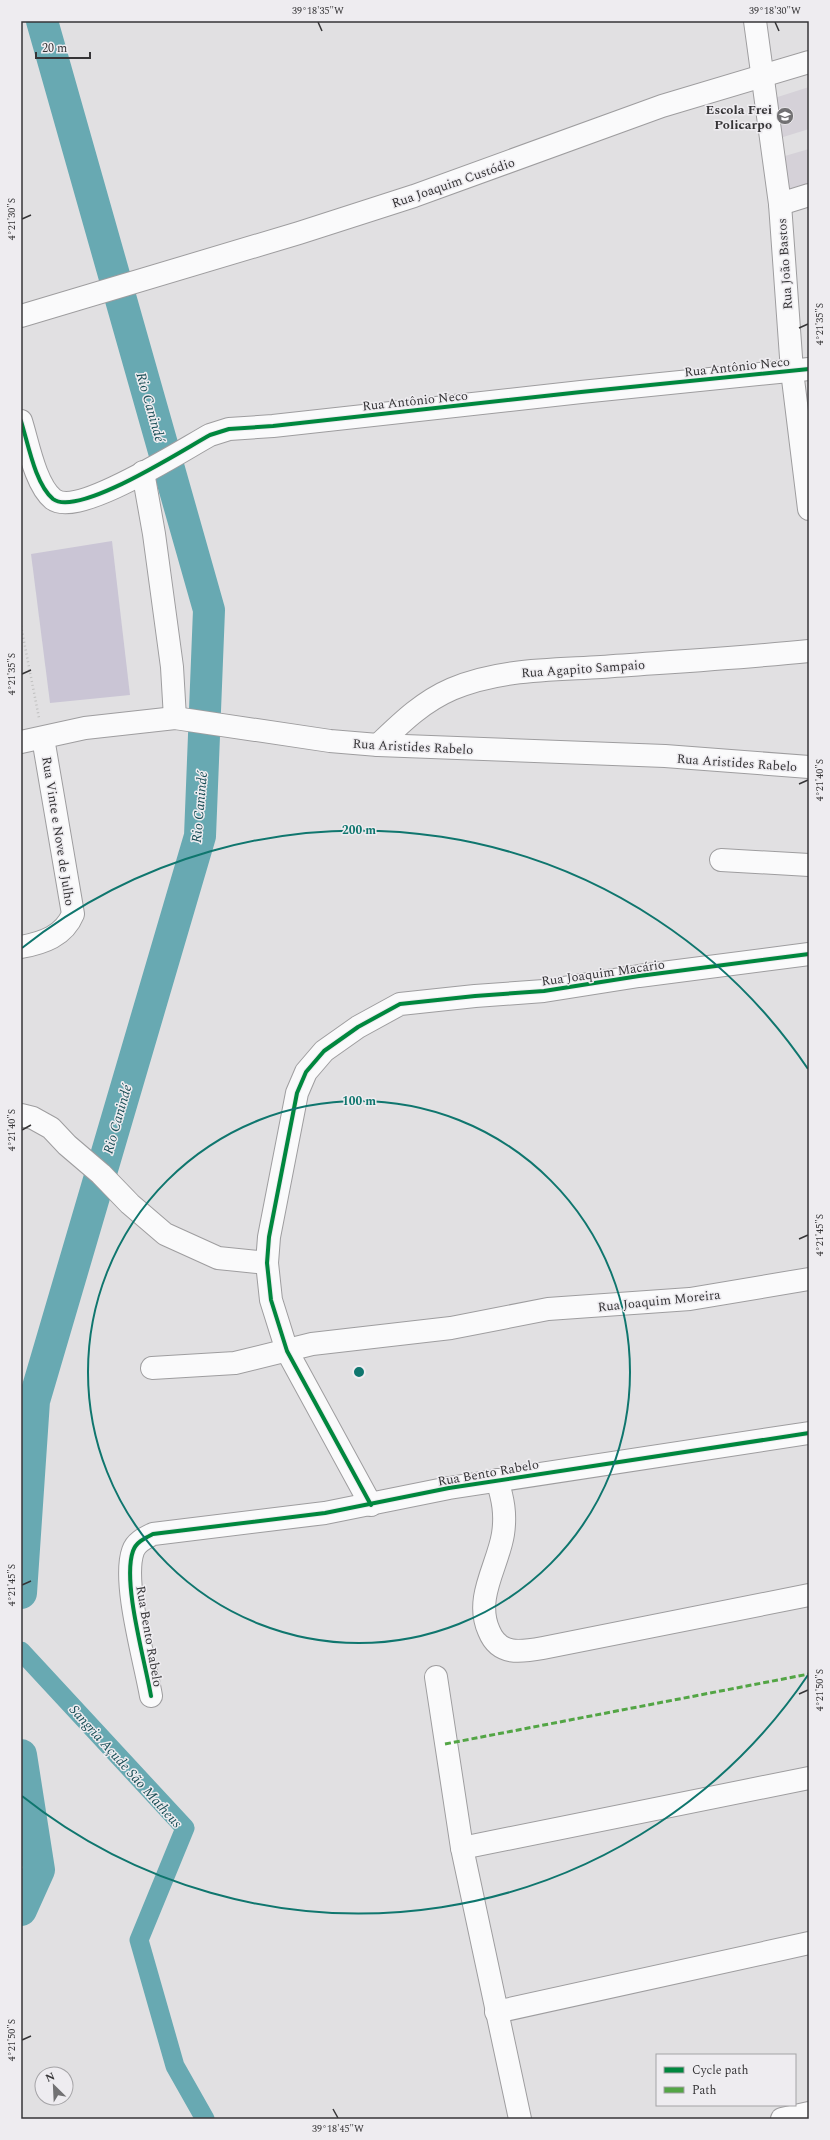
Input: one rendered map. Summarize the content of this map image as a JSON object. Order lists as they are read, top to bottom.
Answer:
{
  "streets": {
    "street": [
      "Rua Joaquim Custódio",
      "Rua João Bastos",
      "Rua Antônio Neco",
      "Rua Agapito Sampaio",
      "Rua Aristides Rabelo",
      "Rua Vinte e Nove de Julho",
      "Rua Joaquim Macário",
      "Rua Joaquim Moreira",
      "Rua Bento Rabelo"
    ]
  },
  "crossings": [
    ["Rua Joaquim Custódio", "Rua João Bastos"],
    ["Rua João Bastos", "Rua Antônio Neco"],
    ["Rua Agapito Sampaio", "Rua Aristides Rabelo"],
    ["Rua Aristides Rabelo", "Rua Vinte e Nove de Julho"]
  ],
  "water": ["Rio Canindé", "Sangria Açude São Matheus"],
  "places": {
    "school or university": ["Escola Frei Policarpo"]
  },
  "legend": ["Cycle path", "Path"],
  "scale_bar": "20 m",
  "north": "top left",
  "coordinates": [
    "39°18'35\"W",
    "39°18'30\"W",
    "4°21'30\"S",
    "4°21'35\"S",
    "4°21'40\"S",
    "4°21'45\"S",
    "4°21'50\"S",
    "39°18'45\"W"
  ],
  "rings": ["200 m", "100 m"]
}
